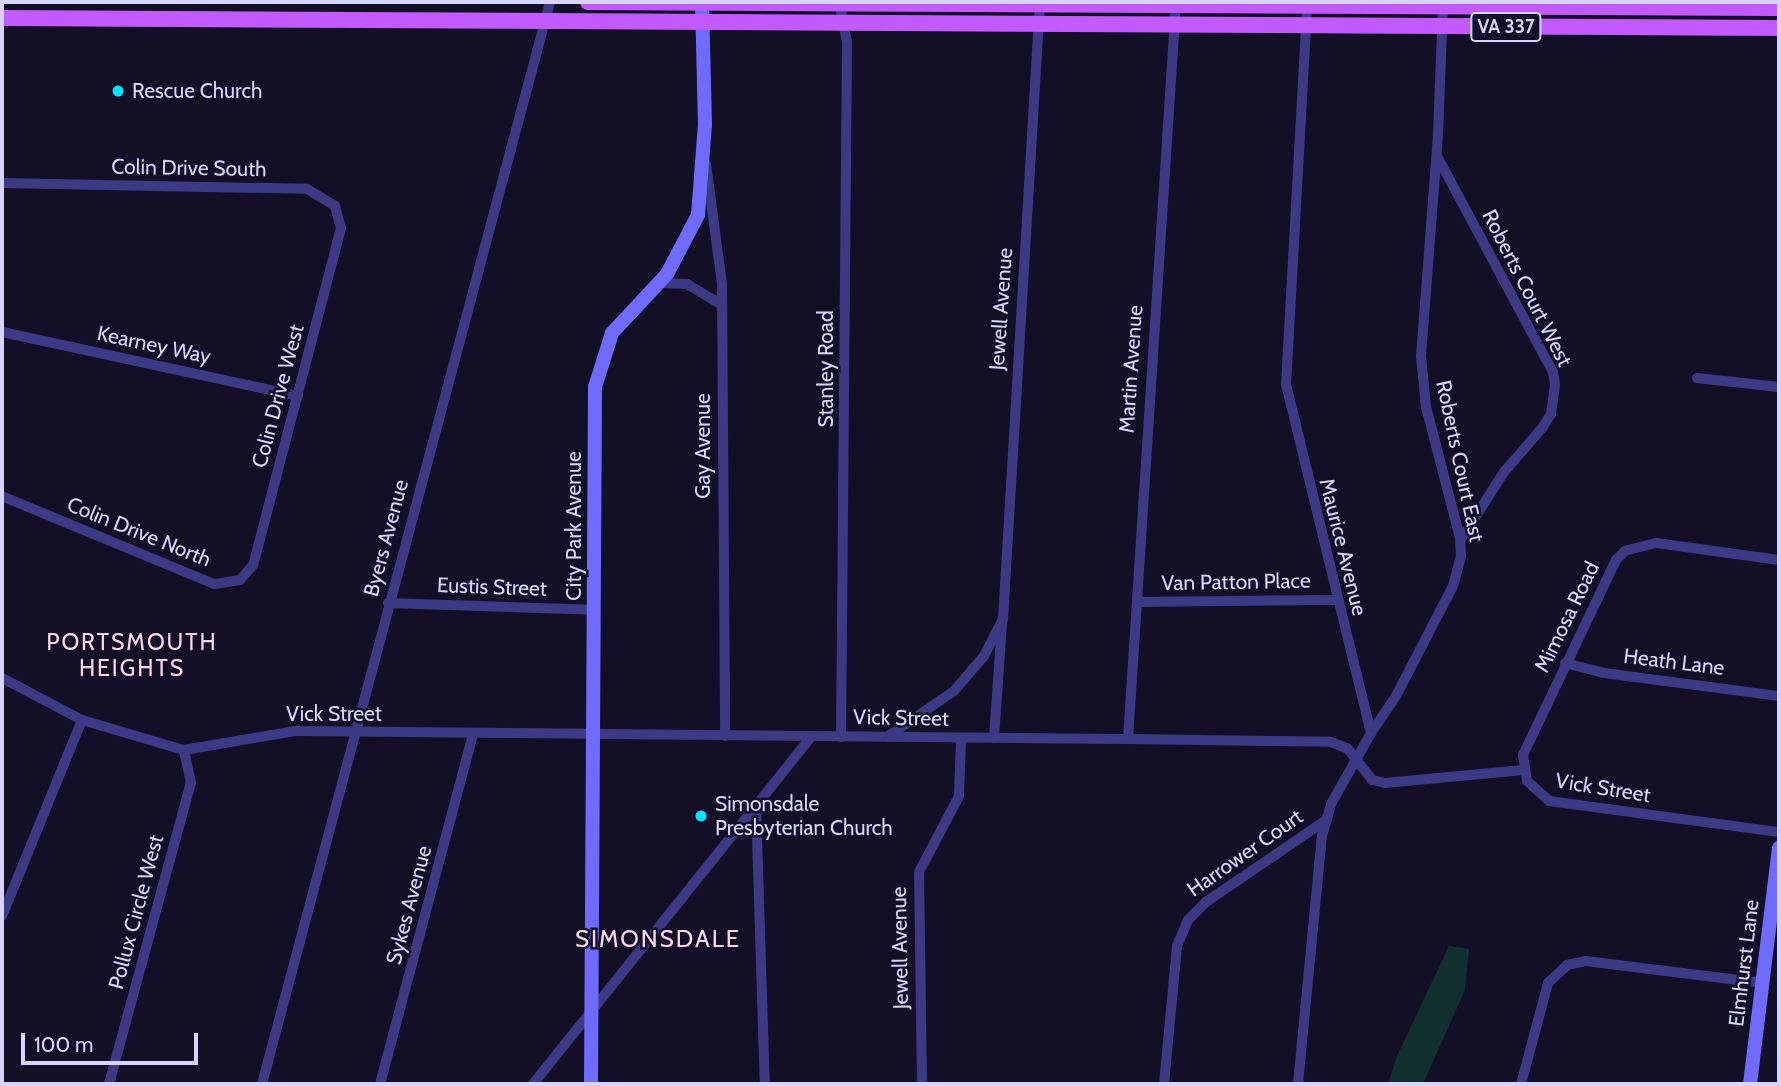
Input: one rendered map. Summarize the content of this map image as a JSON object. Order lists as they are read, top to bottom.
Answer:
{
  "streets": {
    "main road": ["VA 337"],
    "street": [
      "Colin Drive South",
      "Roberts Court West",
      "Jewell Avenue",
      "Kearney Way",
      "Stanley Road",
      "Martin Avenue",
      "Colin Drive West",
      "Gay Avenue",
      "Roberts Court East",
      "City Park Avenue",
      "Colin Drive North",
      "Byers Avenue",
      "Maurice Avenue",
      "Van Patton Place",
      "Eustis Street",
      "Mimosa Road",
      "Heath Lane",
      "Vick Street",
      "Harrower Court",
      "Sykes Avenue",
      "Pollux Circle West",
      "Elmhurst Lane"
    ]
  },
  "crossings": [
    ["VA 337", "Jewell Avenue"],
    ["VA 337", "Stanley Road"],
    ["VA 337", "Martin Avenue"],
    ["VA 337", "Roberts Court East"],
    ["VA 337", "City Park Avenue"],
    ["VA 337", "Byers Avenue"],
    ["VA 337", "Maurice Avenue"],
    ["Colin Drive South", "Colin Drive West"],
    ["Roberts Court West", "Roberts Court East"],
    ["Jewell Avenue", "Vick Street"],
    ["Kearney Way", "Colin Drive West"],
    ["Stanley Road", "Vick Street"],
    ["Martin Avenue", "Van Patton Place"],
    ["Martin Avenue", "Vick Street"],
    ["Colin Drive West", "Colin Drive North"],
    ["Gay Avenue", "City Park Avenue"],
    ["Gay Avenue", "Vick Street"],
    ["Roberts Court East", "Maurice Avenue"],
    ["City Park Avenue", "Eustis Street"],
    ["City Park Avenue", "Vick Street"],
    ["Byers Avenue", "Eustis Street"],
    ["Byers Avenue", "Vick Street"],
    ["Maurice Avenue", "Van Patton Place"],
    ["Mimosa Road", "Heath Lane"],
    ["Mimosa Road", "Vick Street"],
    ["Vick Street", "Sykes Avenue"],
    ["Vick Street", "Pollux Circle West"]
  ],
  "districts": ["PORTSMOUTH HEIGHTS", "SIMONSDALE"],
  "places": ["Rescue Church", "Simonsdale Presbyterian Church"],
  "scale_bar": "100 m"
}
